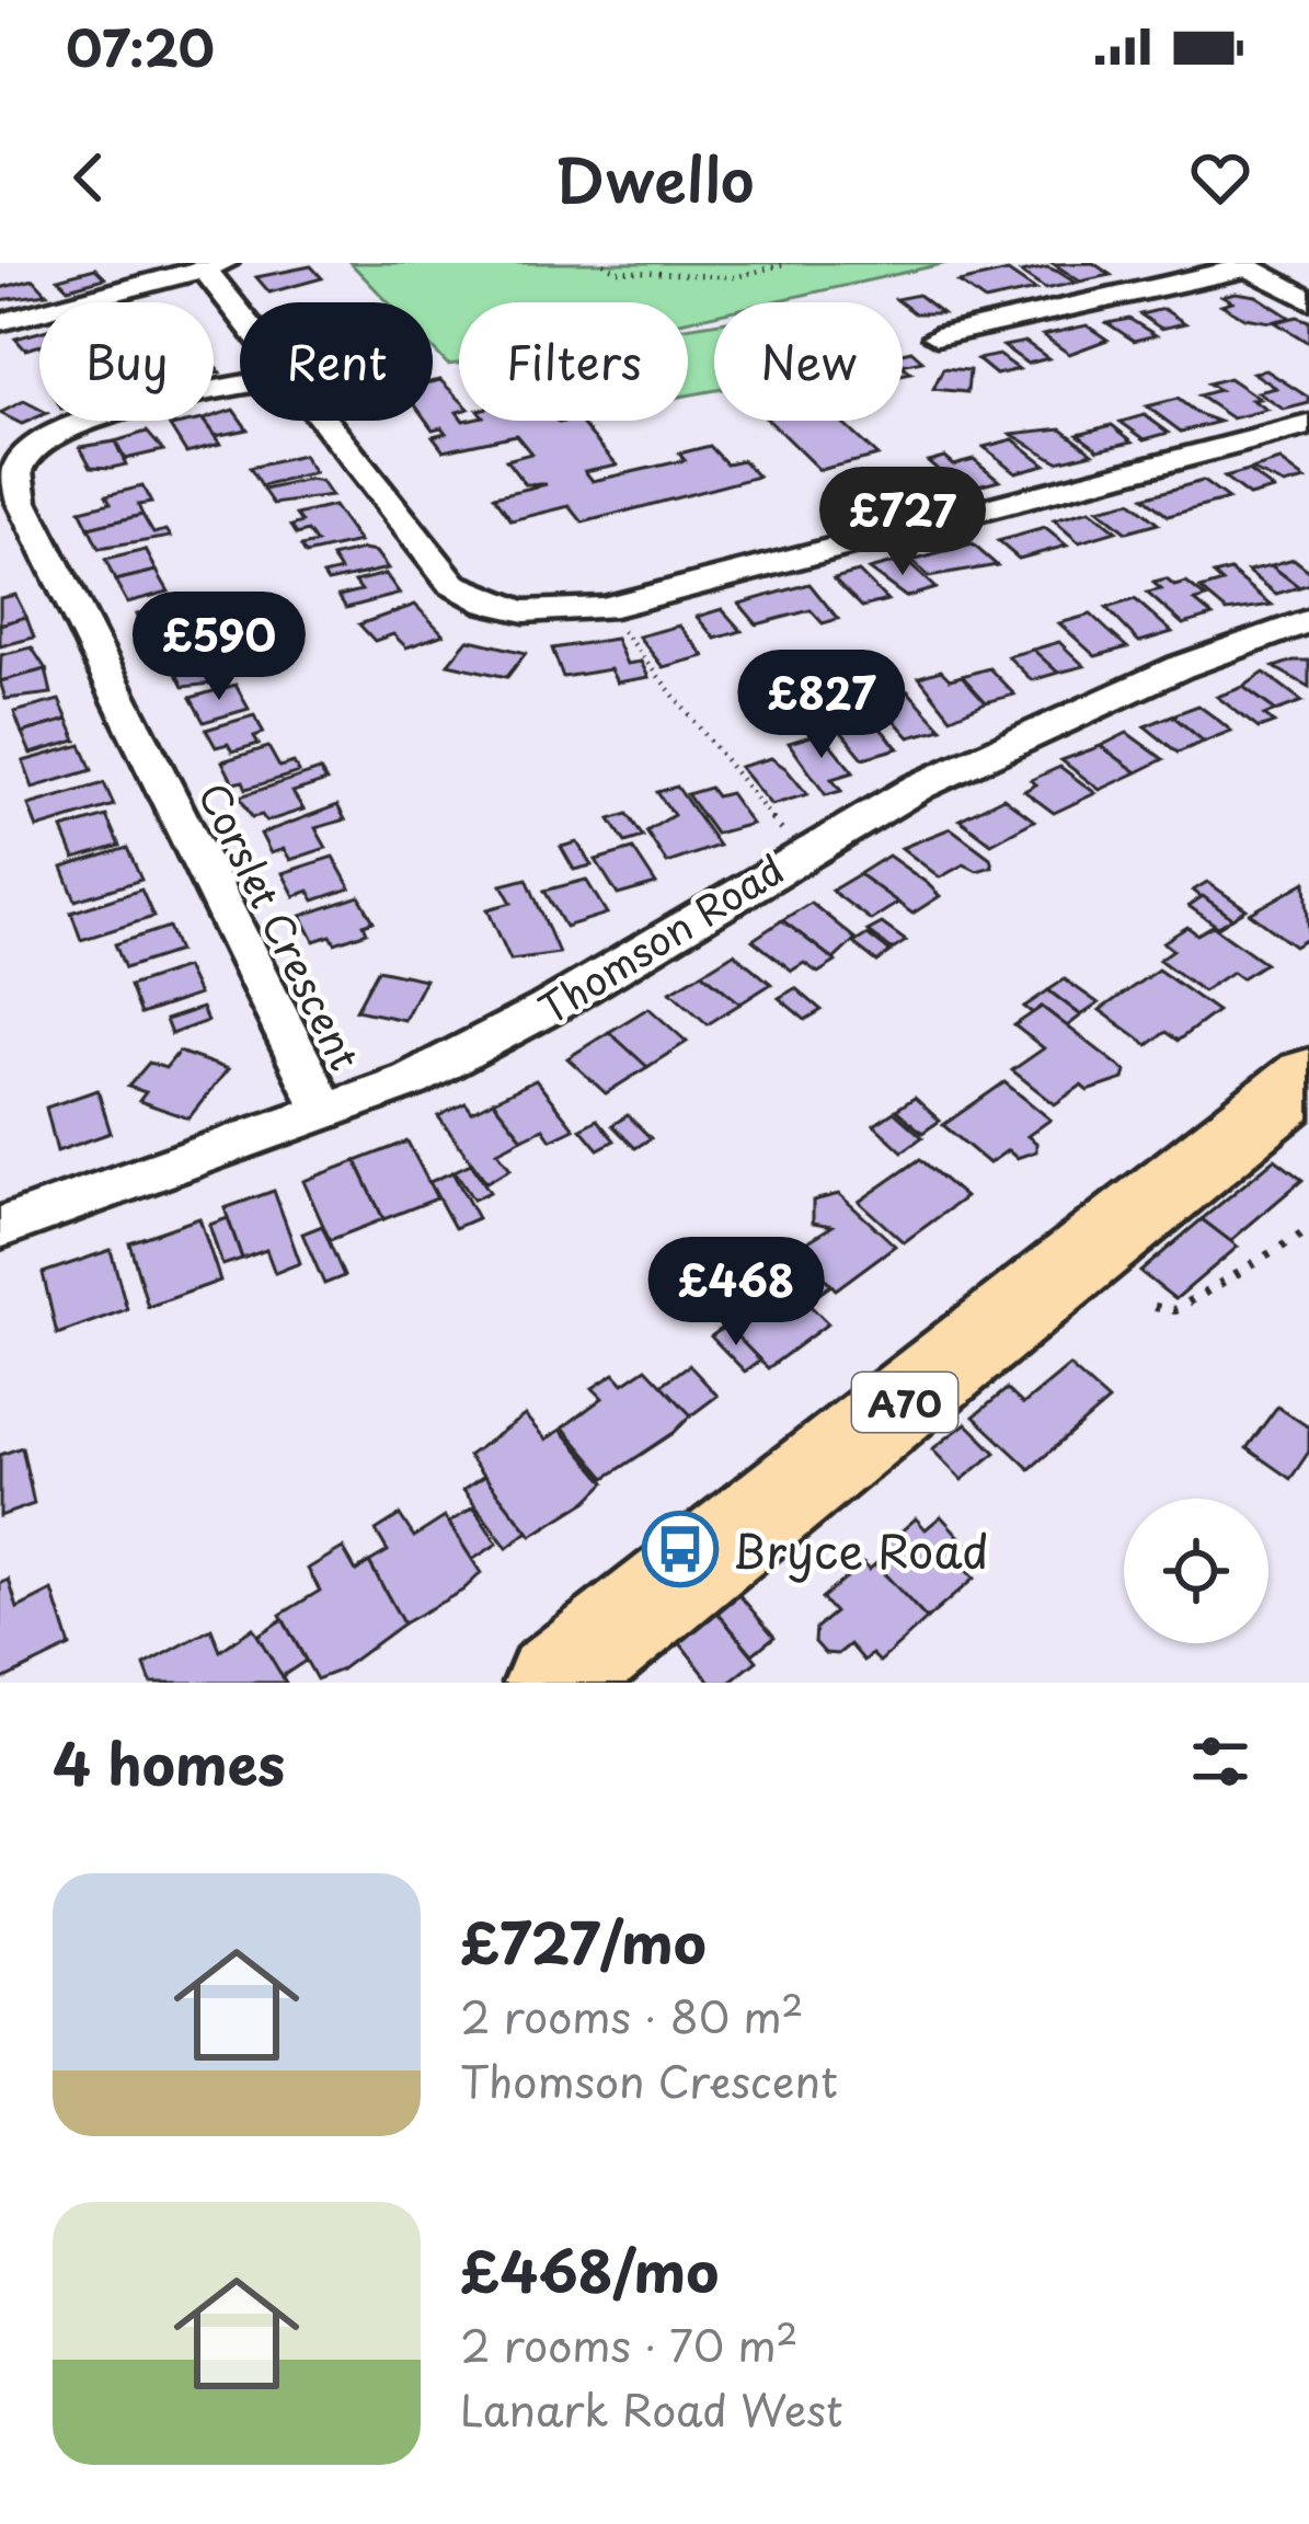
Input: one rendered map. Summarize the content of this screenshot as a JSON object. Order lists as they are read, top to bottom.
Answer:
{
  "streets": {
    "main road": ["A70"],
    "street": ["Corslet Crescent", "Thomson Road"]
  },
  "crossings": [
    ["Corslet Crescent", "Thomson Road"]
  ],
  "places": {
    "bus stop": ["Bryce Road"]
  },
  "page": {
    "status": "07:20",
    "header": "Dwello",
    "chip": [
      "Buy",
      "Rent",
      "Filters",
      "New"
    ],
    "price": [
      "£727",
      "£590",
      "£827",
      "£468"
    ],
    "heading": "4 homes",
    "list": [
      {
        "name": "£727/mo",
        "note": "2 rooms · 80 m² · Thomson Crescent"
      },
      {
        "name": "£468/mo",
        "note": "2 rooms · 70 m² · Lanark Road West"
      }
    ]
  }
}
